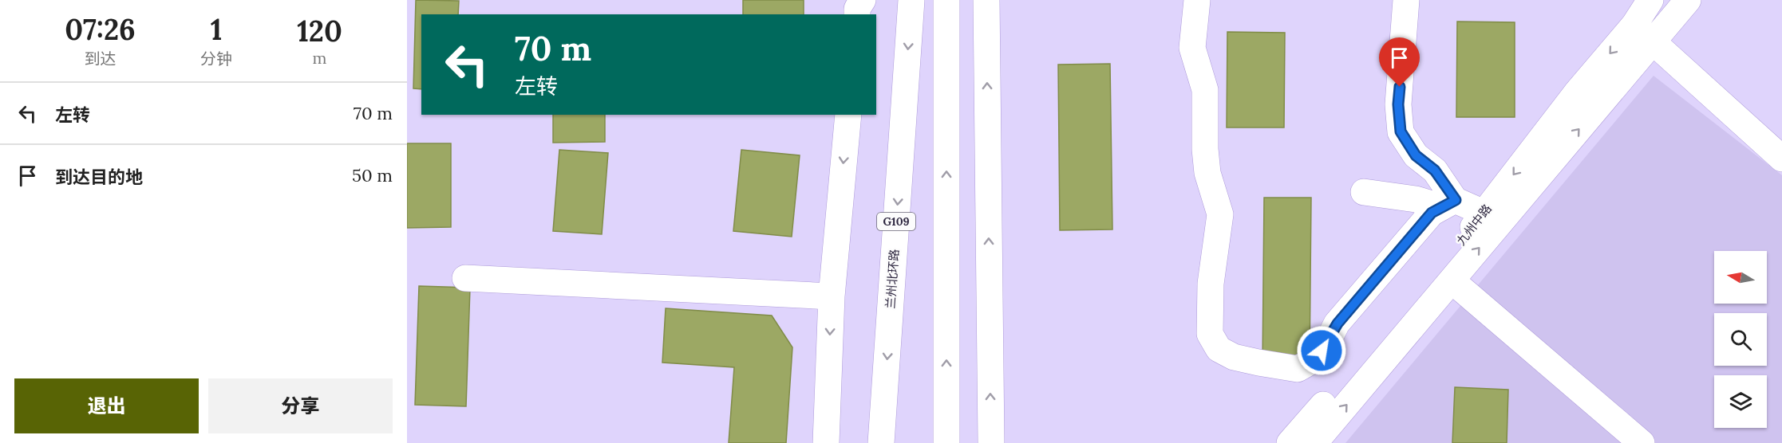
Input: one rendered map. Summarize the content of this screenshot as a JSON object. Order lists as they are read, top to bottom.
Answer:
{
  "streets": {
    "main road": ["G109", "九州中路", "兰州北环路"]
  },
  "north": "left",
  "page": {
    "eta": [
      "07:26",
      "到达",
      "1",
      "分钟",
      "120",
      "m"
    ],
    "turn": ["70 m", "左转"],
    "list": [
      {
        "name": "左转",
        "value": "70 m"
      },
      {
        "name": "到达目的地",
        "value": "50 m"
      }
    ],
    "buttons": ["退出", "分享"]
  }
}
